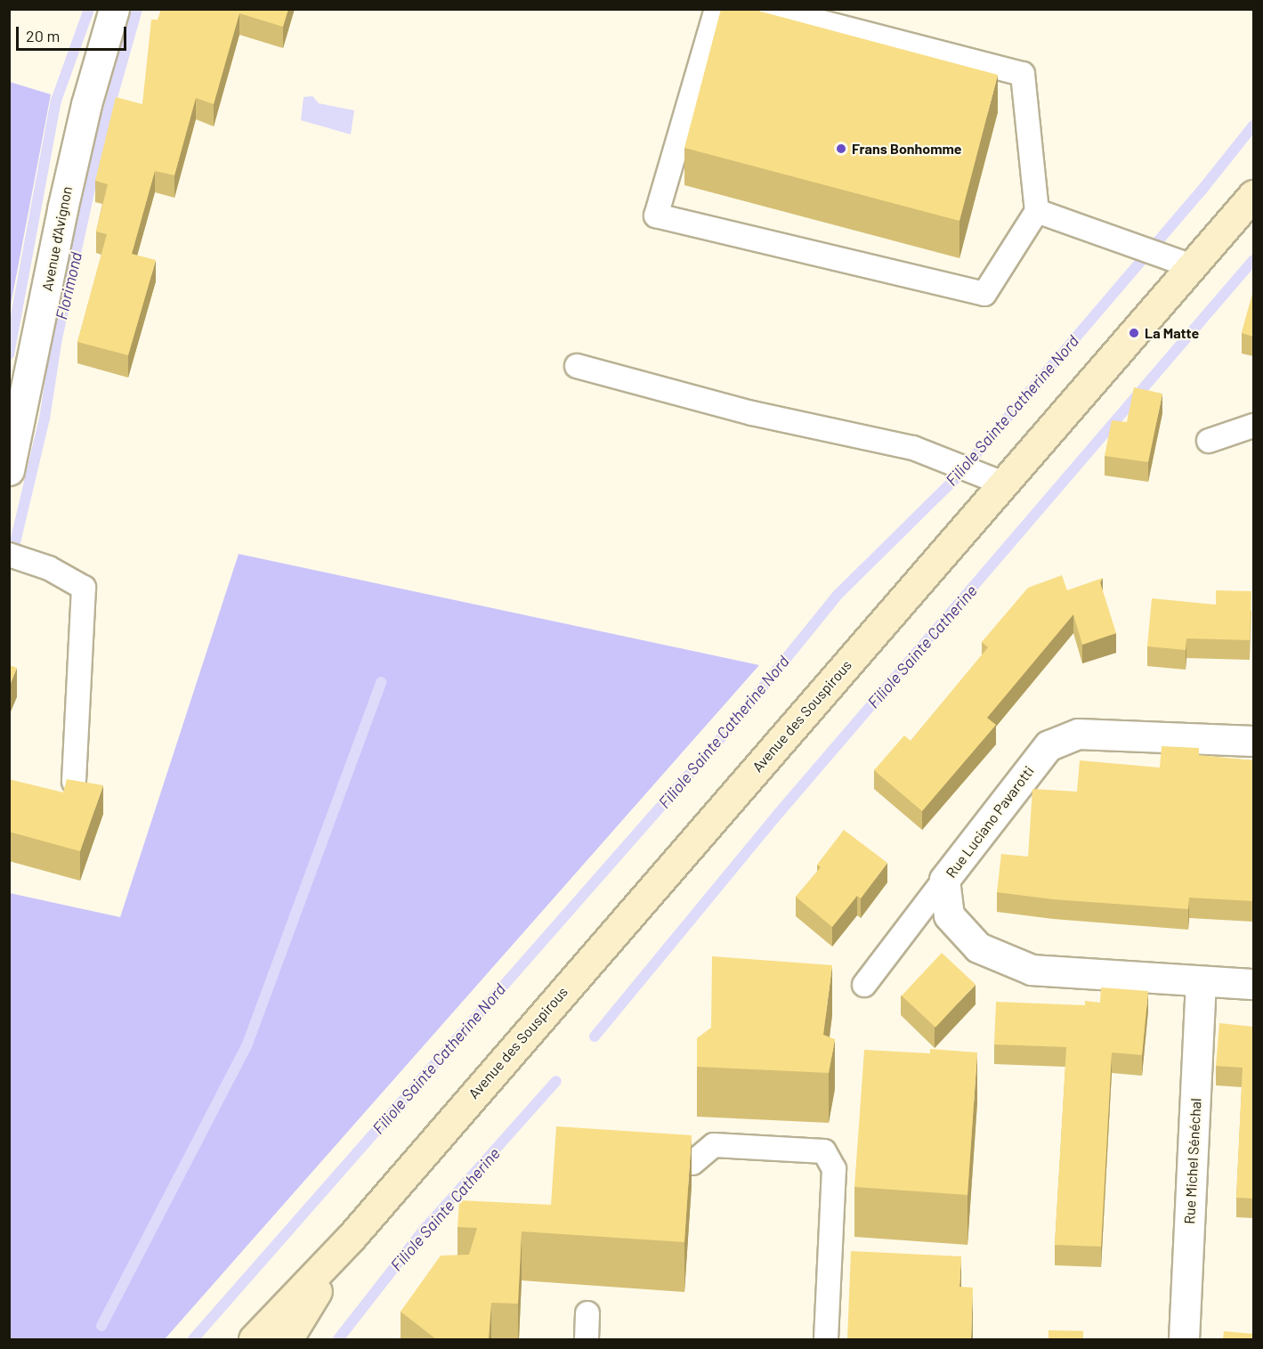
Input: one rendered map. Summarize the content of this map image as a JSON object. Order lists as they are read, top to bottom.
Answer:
{
  "streets": {
    "main road": ["Avenue des Souspirous"],
    "street": ["Avenue d'Avignon", "Rue Luciano Pavarotti", "Rue Michel Sénéchal"]
  },
  "crossings": [
    ["Rue Luciano Pavarotti", "Rue Michel Sénéchal"]
  ],
  "water": ["Florimond", "Filiole Sainte Catherine Nord", "Filiole Sainte Catherine"],
  "places": ["Frans Bonhomme", "La Matte"],
  "scale_bar": "20 m"
}
